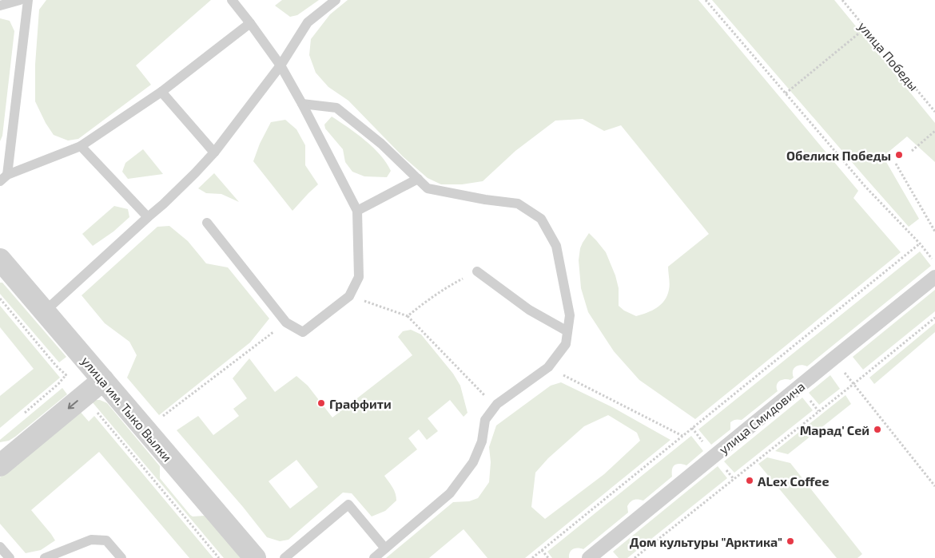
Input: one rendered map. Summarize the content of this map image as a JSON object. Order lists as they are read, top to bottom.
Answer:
{
  "streets": {
    "street": ["улица им. Тыко Вылки", "улица Смидовича"],
    "path": ["улица Победы"]
  },
  "places": [
    "Обелиск Победы",
    "Граффити",
    "Марад' Сей",
    "ALex Coffee",
    "Дом культуры \"Арктика\""
  ]
}
